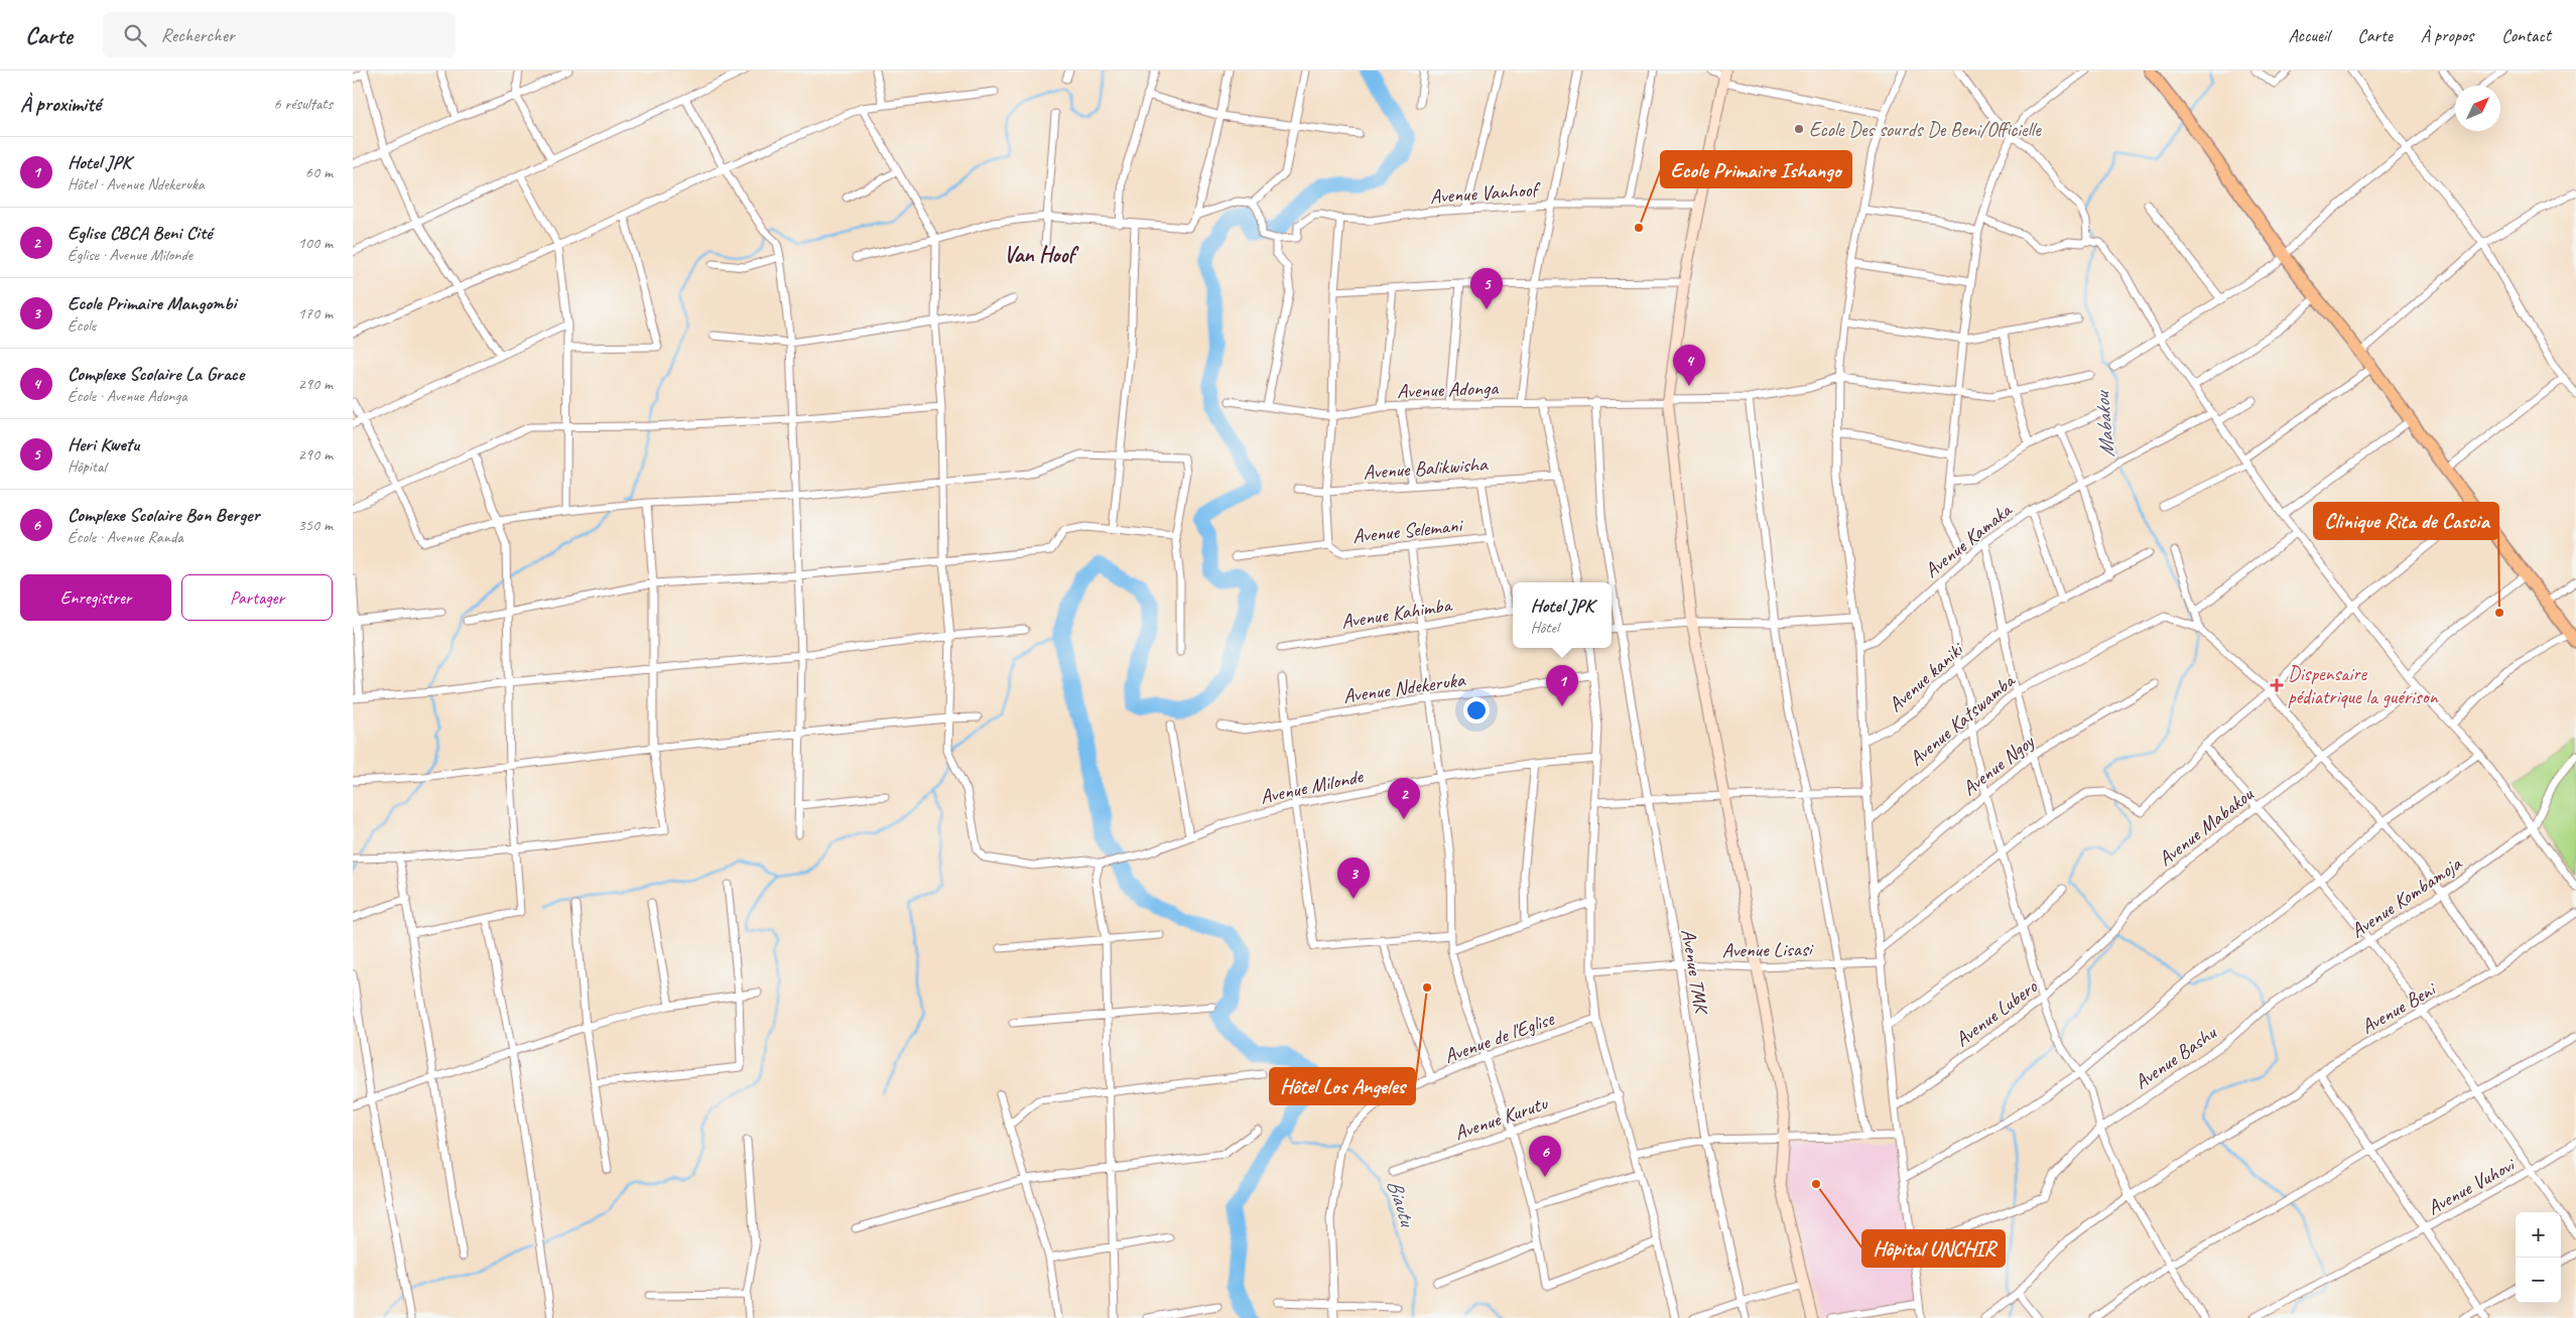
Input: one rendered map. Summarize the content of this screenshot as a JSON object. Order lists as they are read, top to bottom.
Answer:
{
  "streets": {
    "street": [
      "Avenue Vanhoof",
      "Avenue Adonga",
      "Avenue Balikwisha",
      "Avenue Selemani",
      "Avenue Kamaka",
      "Avenue Kahimba",
      "Avenue kaniki",
      "Avenue Ndekeruka",
      "Avenue Katswamba",
      "Avenue Ngoy",
      "Avenue Milonde",
      "Avenue Mabakou",
      "Avenue Kombamoja",
      "Avenue Lisasi",
      "Avenue TMK",
      "Avenue Beni",
      "Avenue Lubero",
      "Avenue de l'Eglise",
      "Avenue Bashu",
      "Avenue Kurutu",
      "Avenue Vuhovi"
    ]
  },
  "crossings": [
    ["Avenue Adonga", "Avenue TMK"],
    ["Avenue Mabakou", "Avenue Lubero"],
    ["Avenue Kombamoja", "Avenue Bashu"],
    ["Avenue Lisasi", "Avenue TMK"]
  ],
  "districts": ["Van Hoof"],
  "water": ["Mabakou", "Biautu"],
  "places": {
    "other": [
      "Ecole Des sourds De Beni/Officielle",
      "Ecole Primaire Ishango",
      "Clinique Rita de Cascia",
      "Hôtel Los Angeles",
      "Hôpital UNCHIR"
    ],
    "health": ["Dispensaire pédiatrique la guérison"]
  },
  "north": "top right",
  "page": {
    "header": "Carte",
    "search": "Rechercher",
    "nav": [
      "Accueil",
      "Carte",
      "À propos",
      "Contact"
    ],
    "heading": ["À proximité", "6 résultats"],
    "list": [
      {
        "mark": "1",
        "name": "Hotel JPK",
        "note": "Hôtel · Avenue Ndekeruka",
        "value": "60 m"
      },
      {
        "mark": "2",
        "name": "Eglise CBCA Beni Cité",
        "note": "Église · Avenue Milonde",
        "value": "100 m"
      },
      {
        "mark": "3",
        "name": "Ecole Primaire Mangombi",
        "note": "École",
        "value": "170 m"
      },
      {
        "mark": "4",
        "name": "Complexe Scolaire La Grace",
        "note": "École · Avenue Adonga",
        "value": "290 m"
      },
      {
        "mark": "5",
        "name": "Heri Kwetu",
        "note": "Hôpital",
        "value": "290 m"
      },
      {
        "mark": "6",
        "name": "Complexe Scolaire Bon Berger",
        "note": "École · Avenue Randa",
        "value": "350 m"
      }
    ],
    "pins": [
      "5",
      "4",
      "1",
      "2",
      "3",
      "6"
    ],
    "buttons": ["Enregistrer", "Partager"],
    "popup": ["Hotel JPK", "Hôtel"],
    "map_buttons": ["+", "−"]
  }
}
